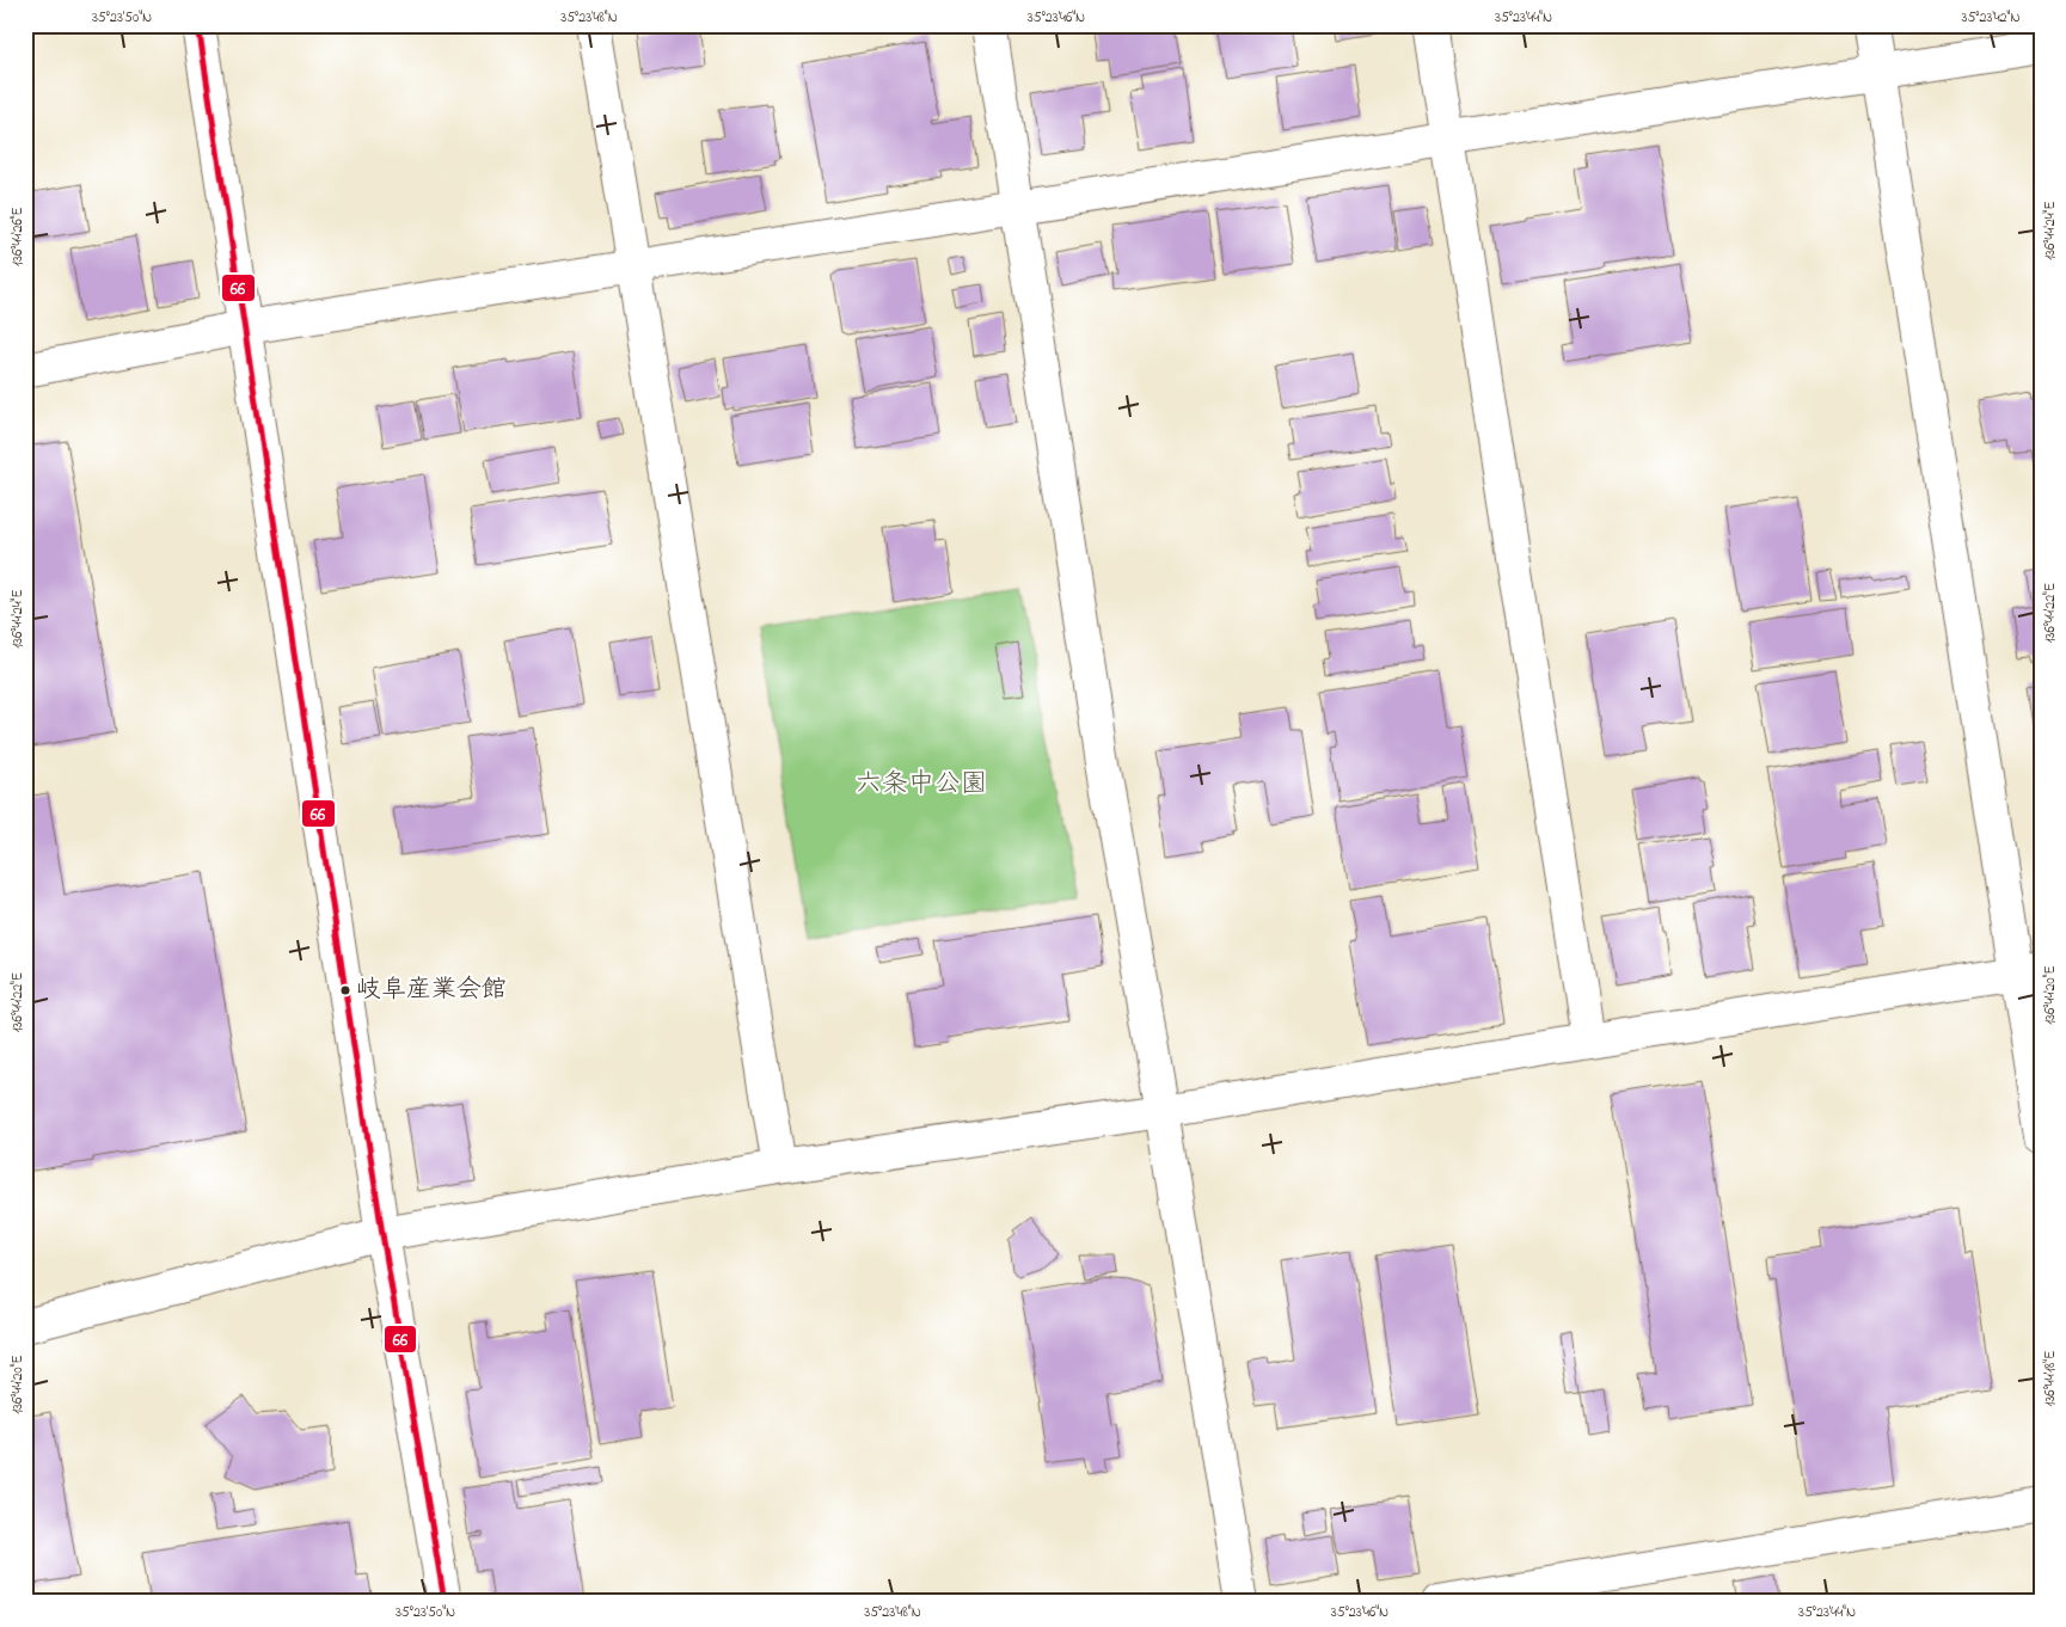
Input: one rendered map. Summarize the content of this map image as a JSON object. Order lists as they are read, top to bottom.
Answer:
{
  "parks": ["六条中公園"],
  "places": ["岐阜産業会館"],
  "lines": ["transit line 66"],
  "coordinates": [
    "35°23'50\"N",
    "35°23'48\"N",
    "35°23'46\"N",
    "35°23'44\"N",
    "35°23'42\"N",
    "136°44'24\"E",
    "136°44'26\"E",
    "136°44'22\"E",
    "136°44'20\"E",
    "136°44'18\"E"
  ]
}
